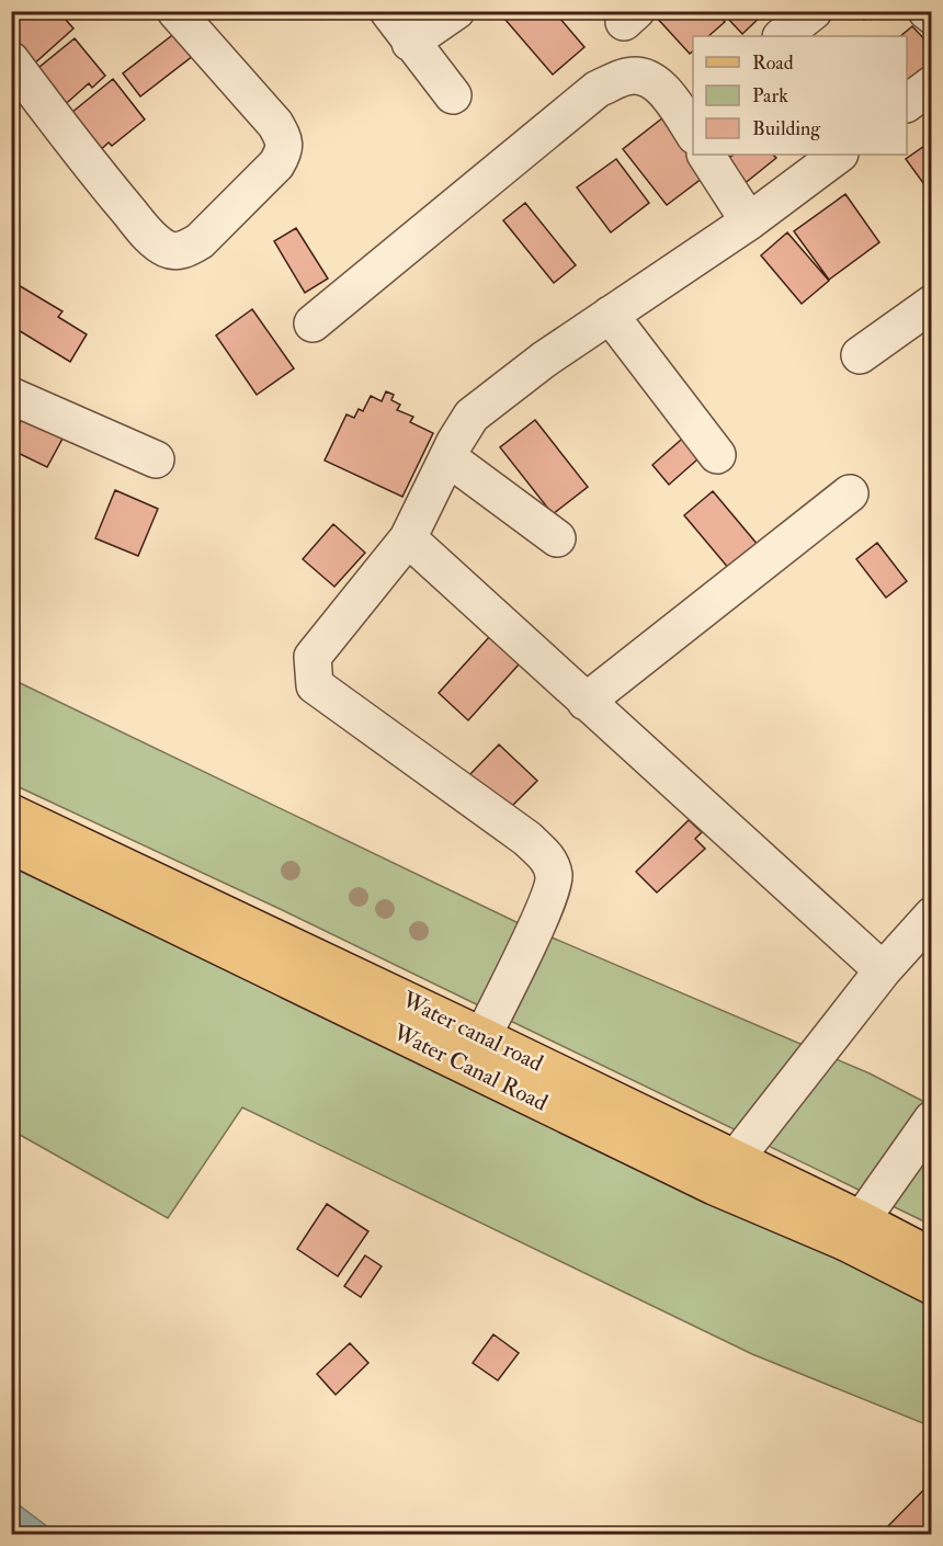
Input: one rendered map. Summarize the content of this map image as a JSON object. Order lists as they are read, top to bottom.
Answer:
{
  "streets": {
    "main road": ["Water canal road", "Water Canal Road"]
  },
  "crossings": [
    ["Water canal road", "Water Canal Road"]
  ],
  "legend": ["Road", "Park", "Building"]
}
